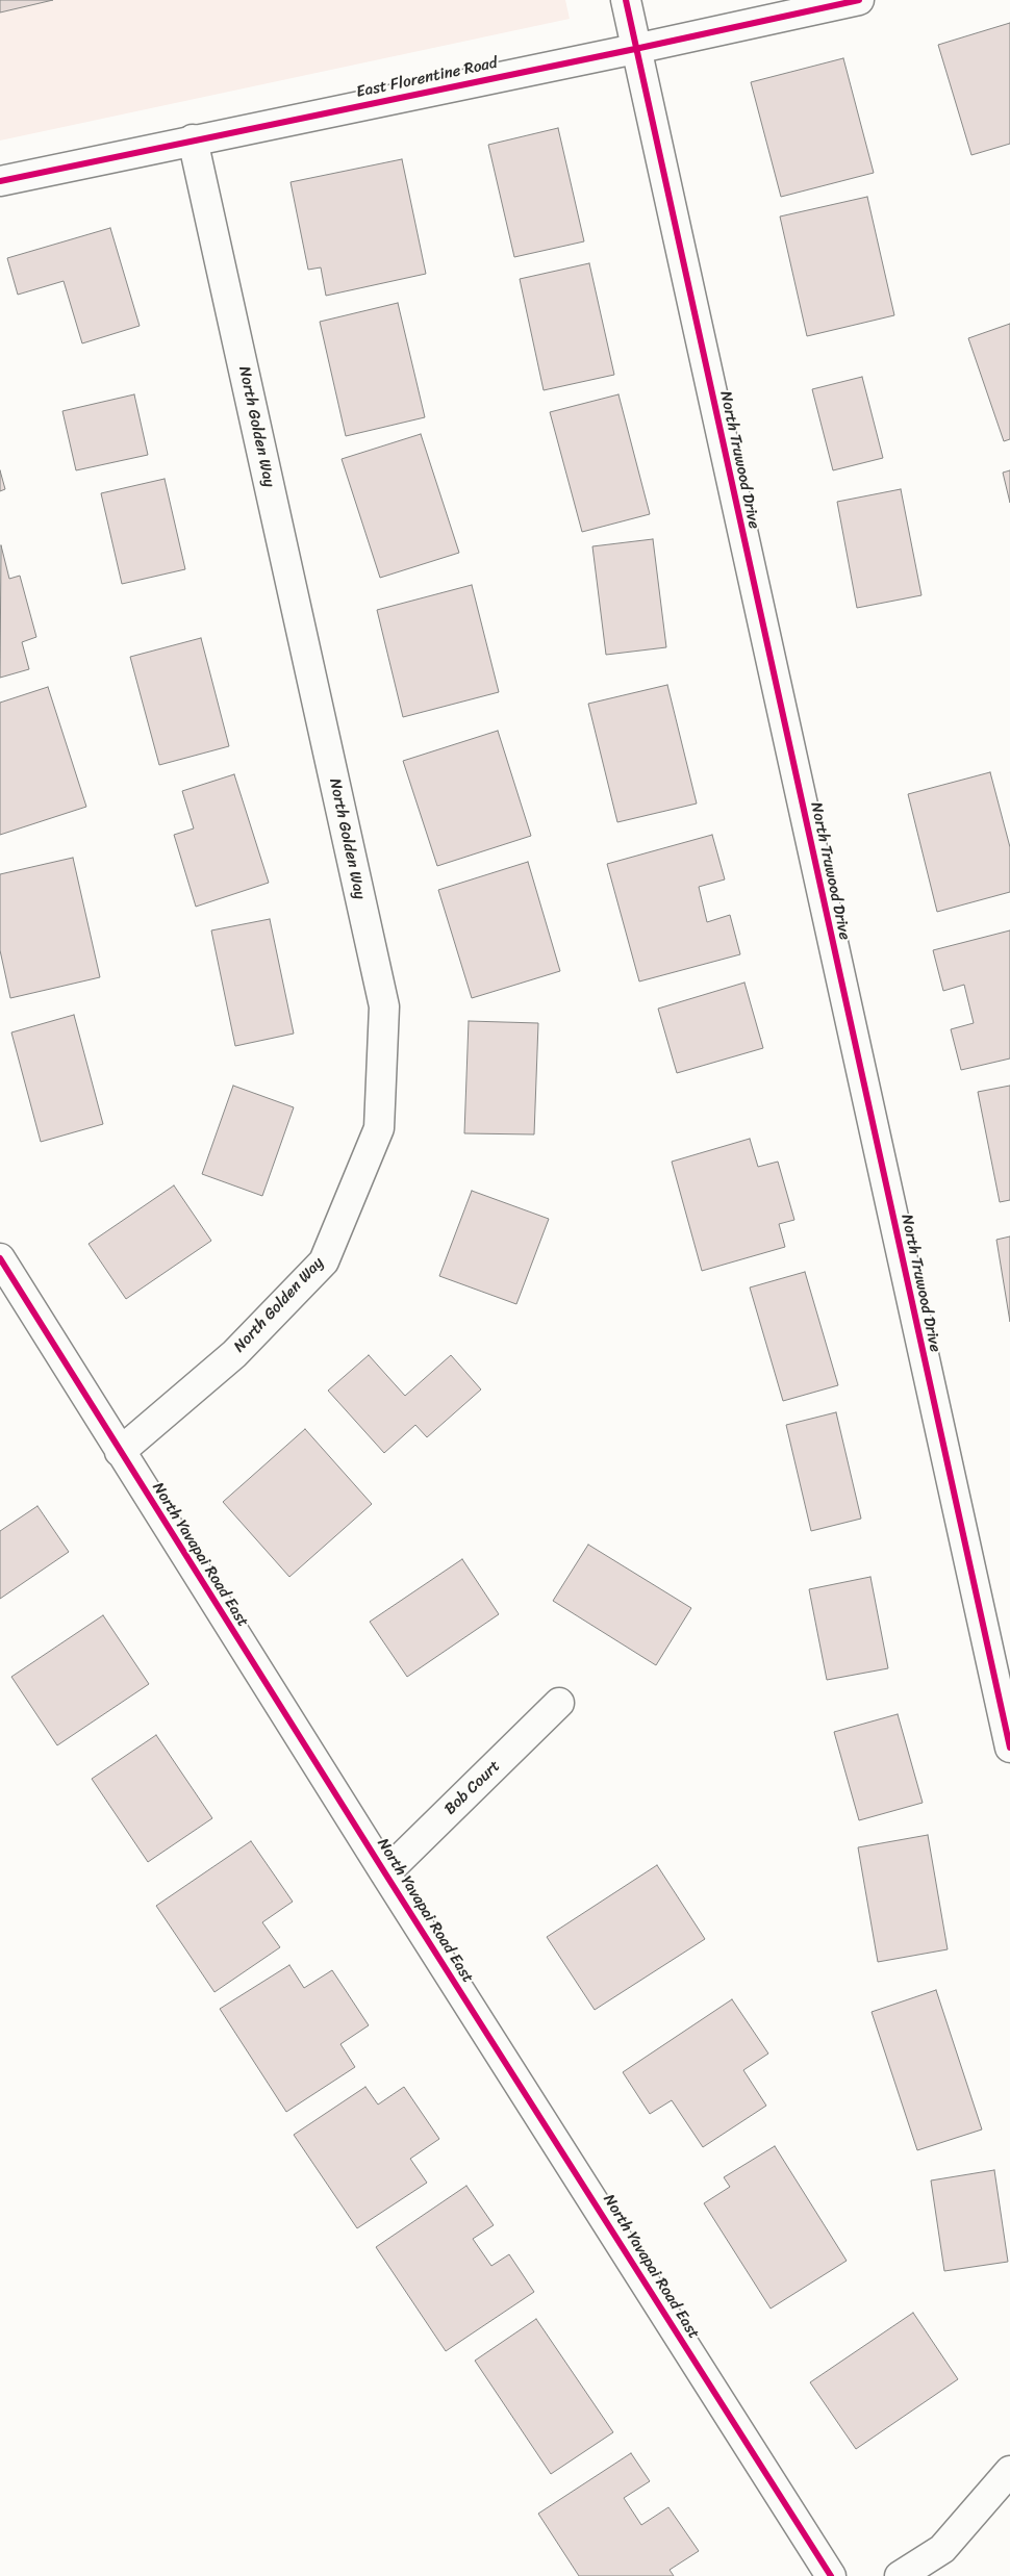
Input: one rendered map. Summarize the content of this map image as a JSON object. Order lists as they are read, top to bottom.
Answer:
{
  "streets": {
    "street": [
      "East Florentine Road",
      "North Golden Way",
      "North Truwood Drive",
      "North Yavapai Road East",
      "Bob Court"
    ]
  },
  "crossings": [
    ["East Florentine Road", "North Golden Way"],
    ["East Florentine Road", "North Truwood Drive"],
    ["North Golden Way", "North Yavapai Road East"],
    ["North Yavapai Road East", "Bob Court"]
  ]
}
